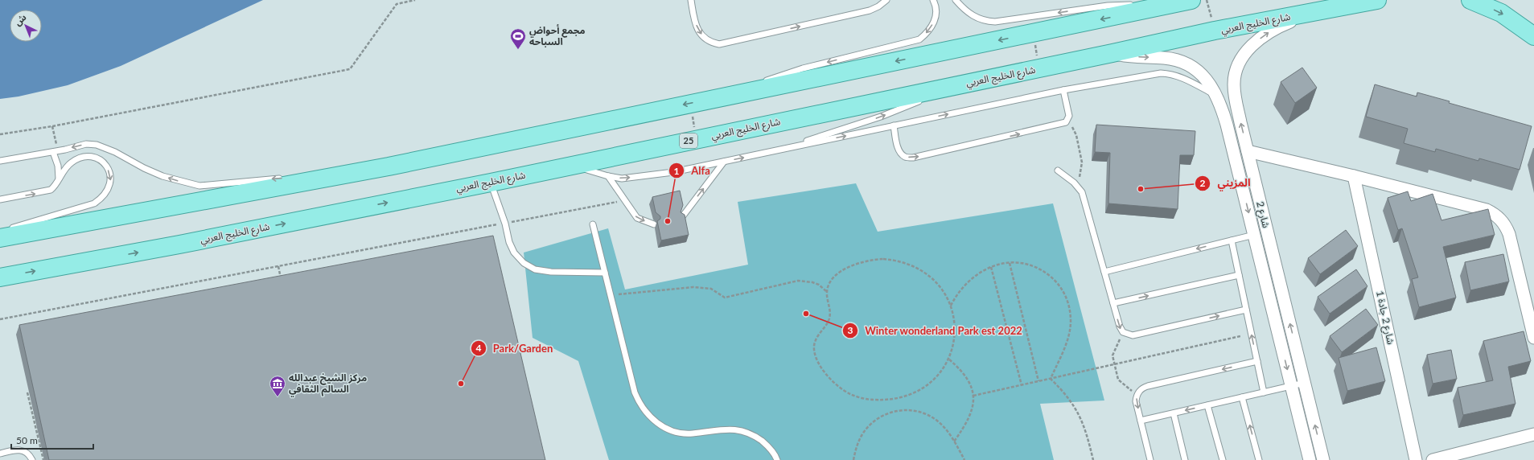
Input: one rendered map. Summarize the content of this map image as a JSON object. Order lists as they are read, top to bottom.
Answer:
{
  "streets": {
    "main road": ["شارع الخليج العربي", "25"],
    "street": ["شارع 2", "شارع 2 جادة 1"]
  },
  "crossings": [
    ["شارع الخليج العربي", "شارع 2"]
  ],
  "places": {
    "sports": ["مجمع أحواض السباحة"],
    "other": [
      "المزيني",
      "Alfa",
      "Winter wonderland Park est 2022",
      "Park/Garden"
    ],
    "museum": ["مركز الشيخ عبدالله السالم الثقافي"]
  },
  "scale_bar": "50 m",
  "north": "top left"
}
